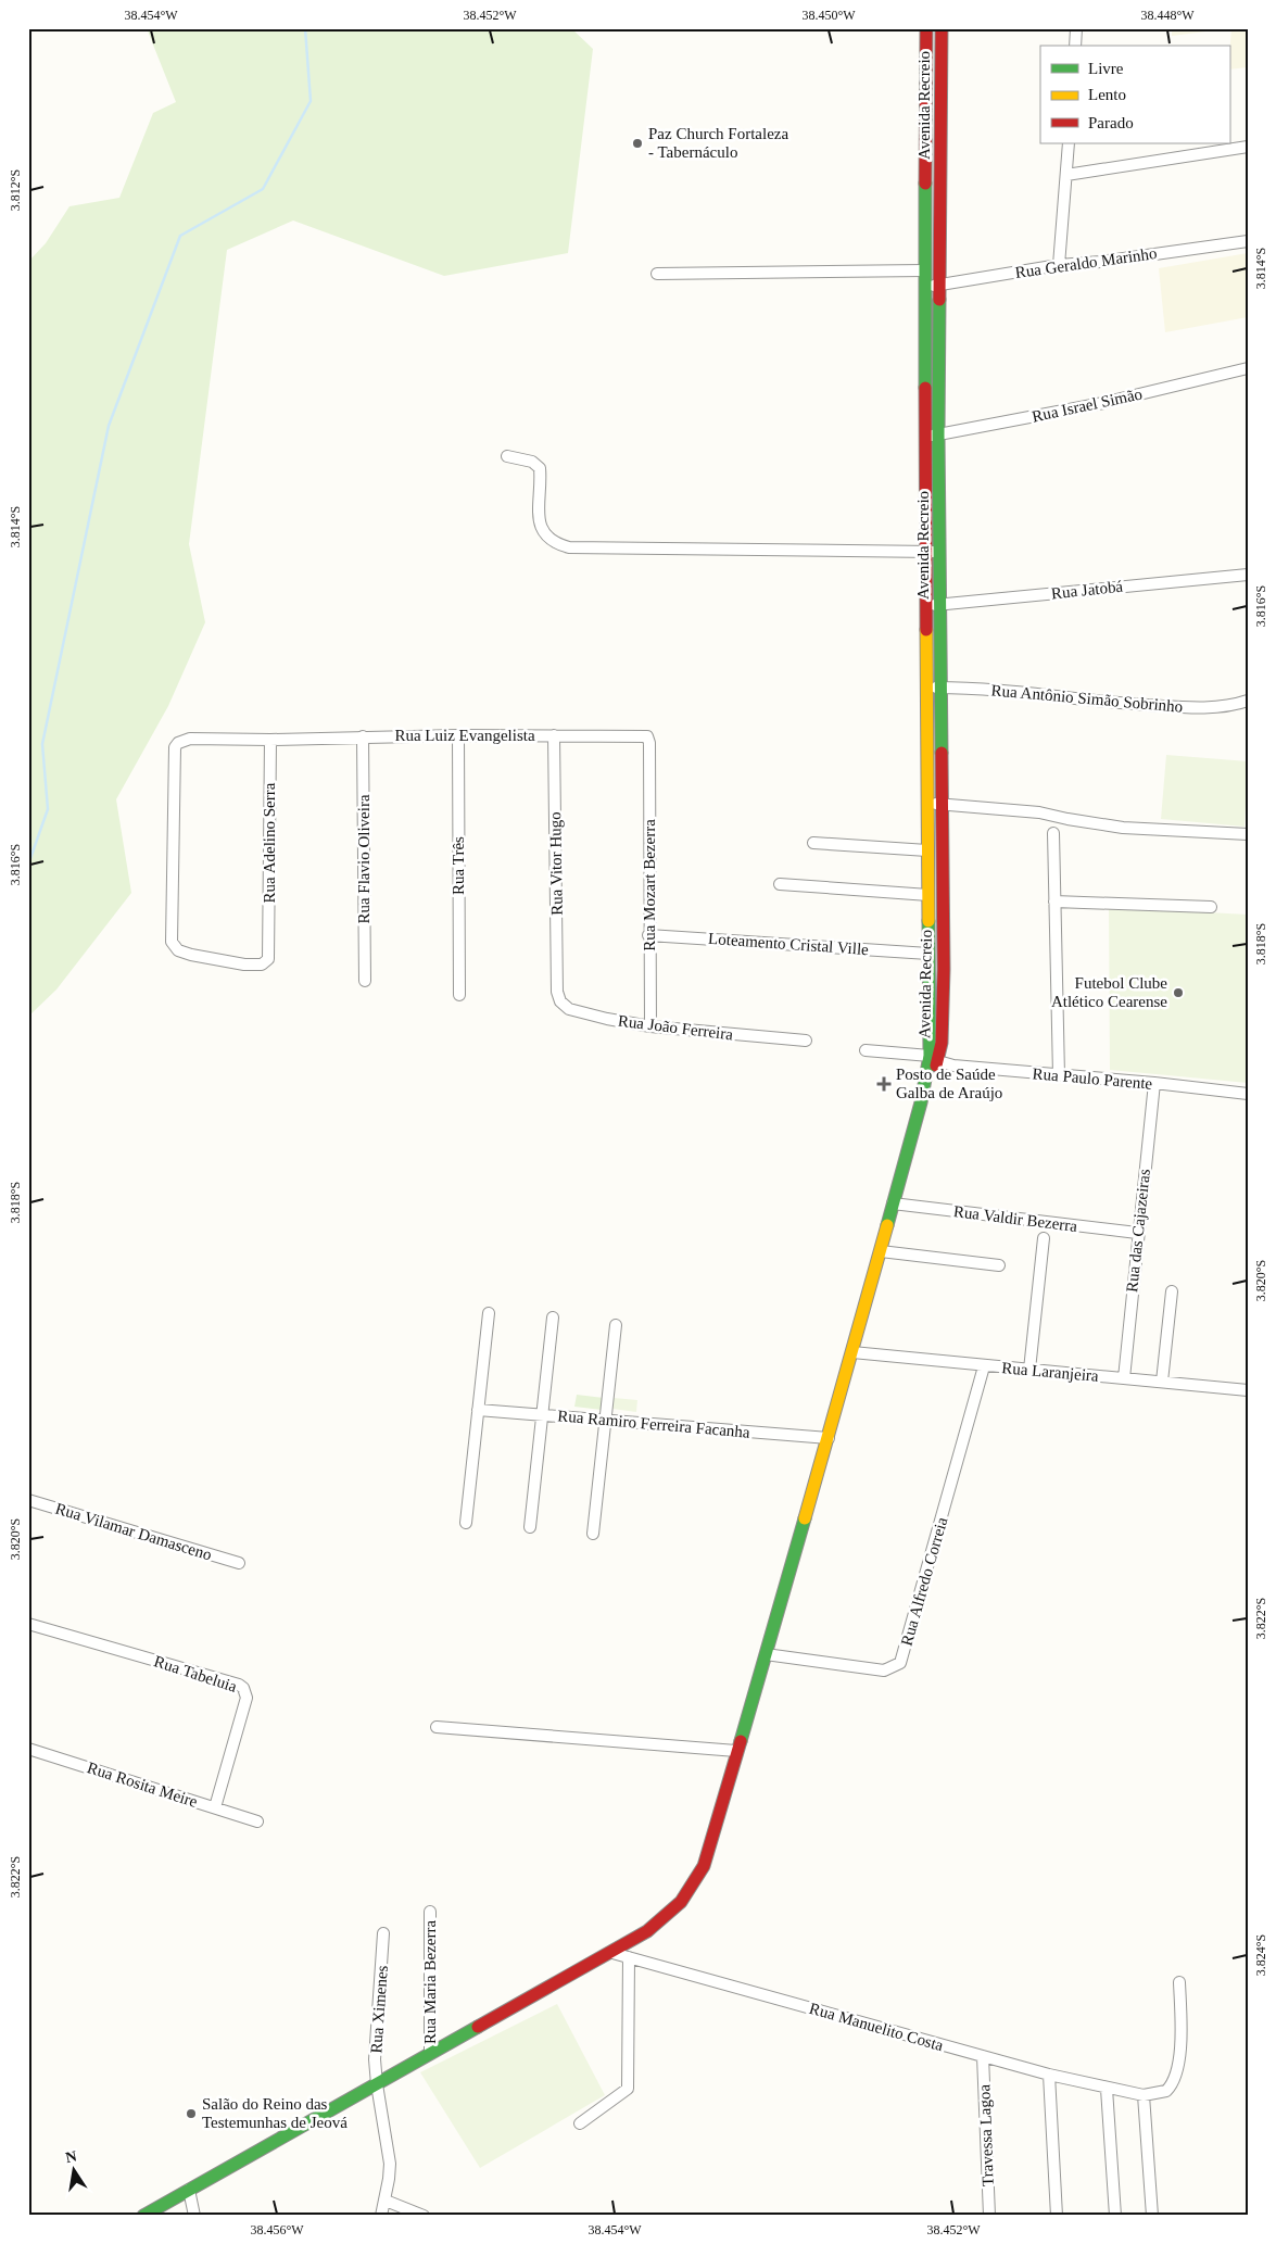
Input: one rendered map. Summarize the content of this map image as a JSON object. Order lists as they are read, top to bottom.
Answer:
{
  "streets": {
    "main road": ["Avenida Recreio"],
    "street": [
      "Rua Geraldo Marinho",
      "Rua Israel Simão",
      "Rua Jatobá",
      "Rua Antônio Simão Sobrinho",
      "Rua Luiz Evangelista",
      "Rua Adelino Serra",
      "Rua Flavio Oliveira",
      "Rua Vitor Hugo",
      "Rua Três",
      "Rua Mozart Bezerra",
      "Loteamento Cristal Ville",
      "Rua João Ferreira",
      "Rua Paulo Parente",
      "Rua Valdir Bezerra",
      "Rua das Cajazeiras",
      "Rua Laranjeira",
      "Rua Ramiro Ferreira Facanha",
      "Rua Vilamar Damasceno",
      "Rua Alfredo Correia",
      "Rua Tabeluia",
      "Rua Rosita Meire",
      "Rua Maria Bezerra",
      "Rua Ximenes",
      "Rua Manuelito Costa",
      "Travessa Lagoa"
    ]
  },
  "crossings": [
    ["Avenida Recreio", "Rua Geraldo Marinho"],
    ["Avenida Recreio", "Rua Israel Simão"],
    ["Avenida Recreio", "Rua Jatobá"],
    ["Avenida Recreio", "Rua Antônio Simão Sobrinho"],
    ["Avenida Recreio", "Loteamento Cristal Ville"],
    ["Avenida Recreio", "Rua Paulo Parente"],
    ["Rua Luiz Evangelista", "Rua Adelino Serra"],
    ["Rua Luiz Evangelista", "Rua Flavio Oliveira"],
    ["Rua Luiz Evangelista", "Rua Vitor Hugo"],
    ["Rua Luiz Evangelista", "Rua Três"],
    ["Rua Luiz Evangelista", "Rua Mozart Bezerra"],
    ["Rua Vitor Hugo", "Rua João Ferreira"],
    ["Rua Mozart Bezerra", "Loteamento Cristal Ville"],
    ["Rua Mozart Bezerra", "Rua João Ferreira"],
    ["Rua Paulo Parente", "Rua das Cajazeiras"],
    ["Rua Valdir Bezerra", "Rua das Cajazeiras"],
    ["Rua das Cajazeiras", "Rua Laranjeira"],
    ["Rua Laranjeira", "Rua Alfredo Correia"],
    ["Rua Tabeluia", "Rua Rosita Meire"],
    ["Rua Manuelito Costa", "Travessa Lagoa"]
  ],
  "places": {
    "other": ["Paz Church Fortaleza - Tabernáculo", "Futebol Clube Atlético Cearense", "Salão do Reino das Testemunhas de Jeová"],
    "health": ["Posto de Saúde Galba de Araújo"]
  },
  "legend": ["Livre", "Lento", "Parado"],
  "north": "top",
  "coordinates": [
    "38.454°W",
    "38.452°W",
    "38.450°W",
    "38.448°W",
    "3.812°S",
    "3.814°S",
    "3.816°S",
    "3.818°S",
    "3.820°S",
    "3.822°S",
    "3.824°S",
    "38.456°W"
  ]
}
